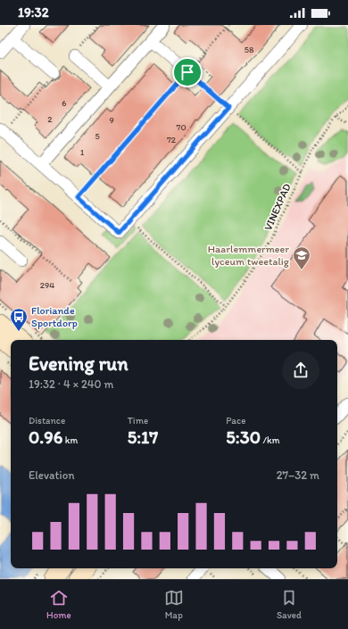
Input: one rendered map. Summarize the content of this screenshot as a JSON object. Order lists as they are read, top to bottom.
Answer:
{
  "streets": {
    "path": ["VINEXPAD"]
  },
  "places": {
    "school or university": ["Haarlemmermeer lyceum tweetalig"],
    "bus stop": ["Floriande Sportdorp"]
  },
  "house_numbers": [
    "58",
    "6",
    "2",
    "9",
    "70",
    "5",
    "72",
    "1",
    "294"
  ],
  "page": {
    "status": "19:32",
    "heading": ["Evening run", "19:32 · 4 × 240 m"],
    "stats": [
      ["Distance", "0.96 km"],
      ["Time", "5:17"],
      ["Pace", "5:30 /km"]
    ],
    "chart": ["Elevation", "27–32 m"],
    "tabs": ["Home", "Map", "Saved"]
  }
}
